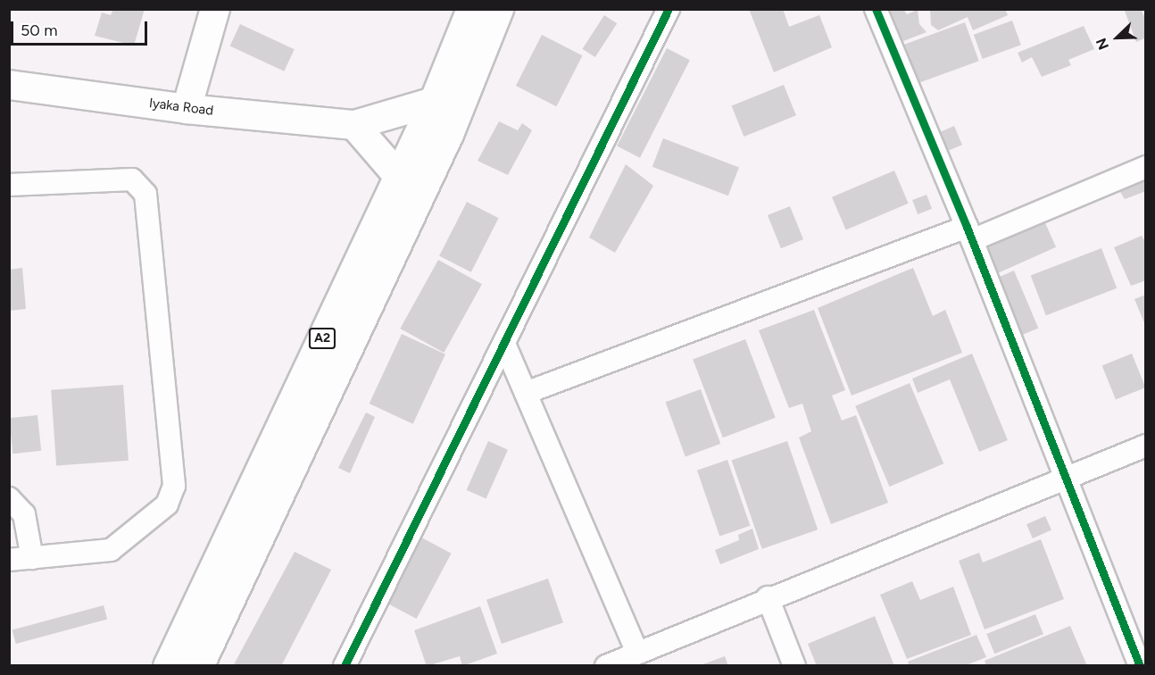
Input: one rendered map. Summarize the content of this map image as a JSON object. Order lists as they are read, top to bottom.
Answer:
{
  "streets": {
    "highway": ["A2"],
    "main road": ["Iyaka Road"]
  },
  "scale_bar": "50 m",
  "north": "bottom left"
}
